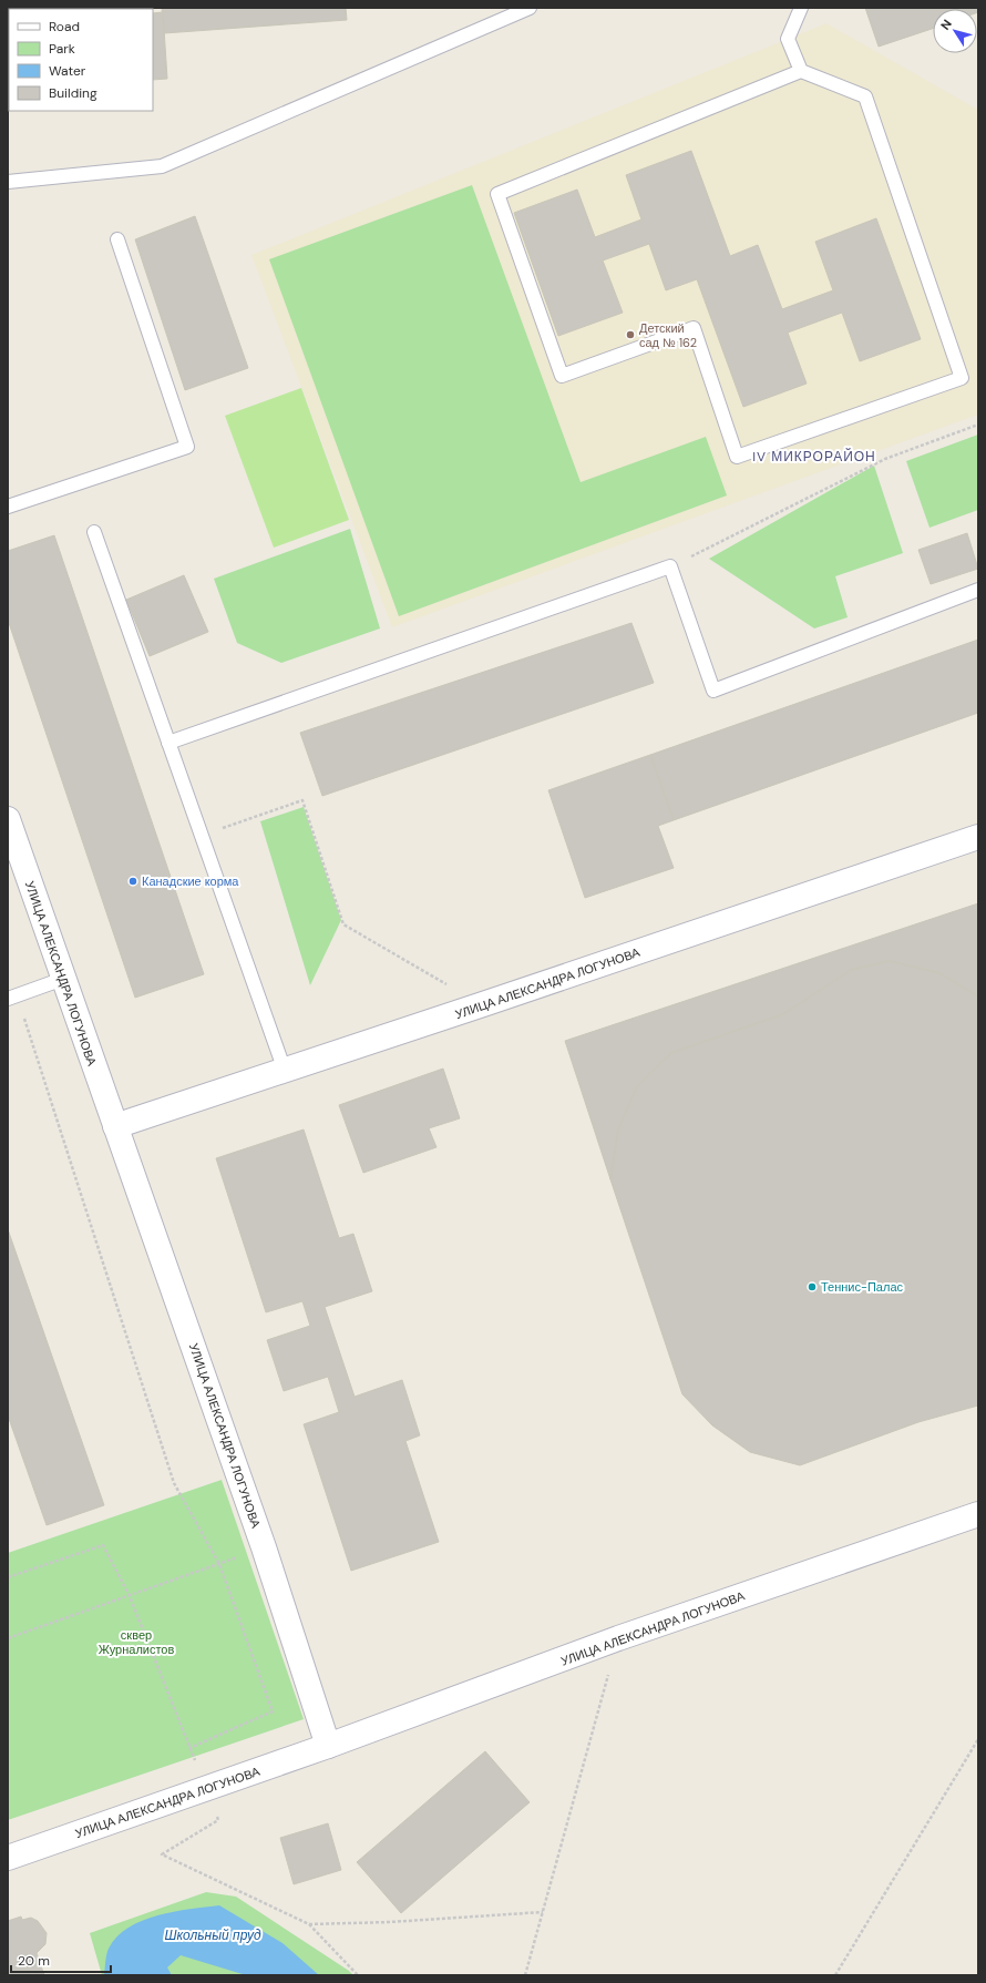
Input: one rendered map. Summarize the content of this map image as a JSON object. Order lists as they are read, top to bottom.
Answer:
{
  "streets": {
    "street": ["УЛИЦА АЛЕКСАНДРА ЛОГУНОВА"]
  },
  "districts": ["IV МИКРОРАЙОН"],
  "water": ["Школьный пруд"],
  "parks": ["сквер Журналистов"],
  "places": ["Детский сад № 162", "Канадские корма", "Теннис-Палас"],
  "legend": [
    "Road",
    "Park",
    "Water",
    "Building"
  ],
  "scale_bar": "20 m",
  "north": "top left"
}
